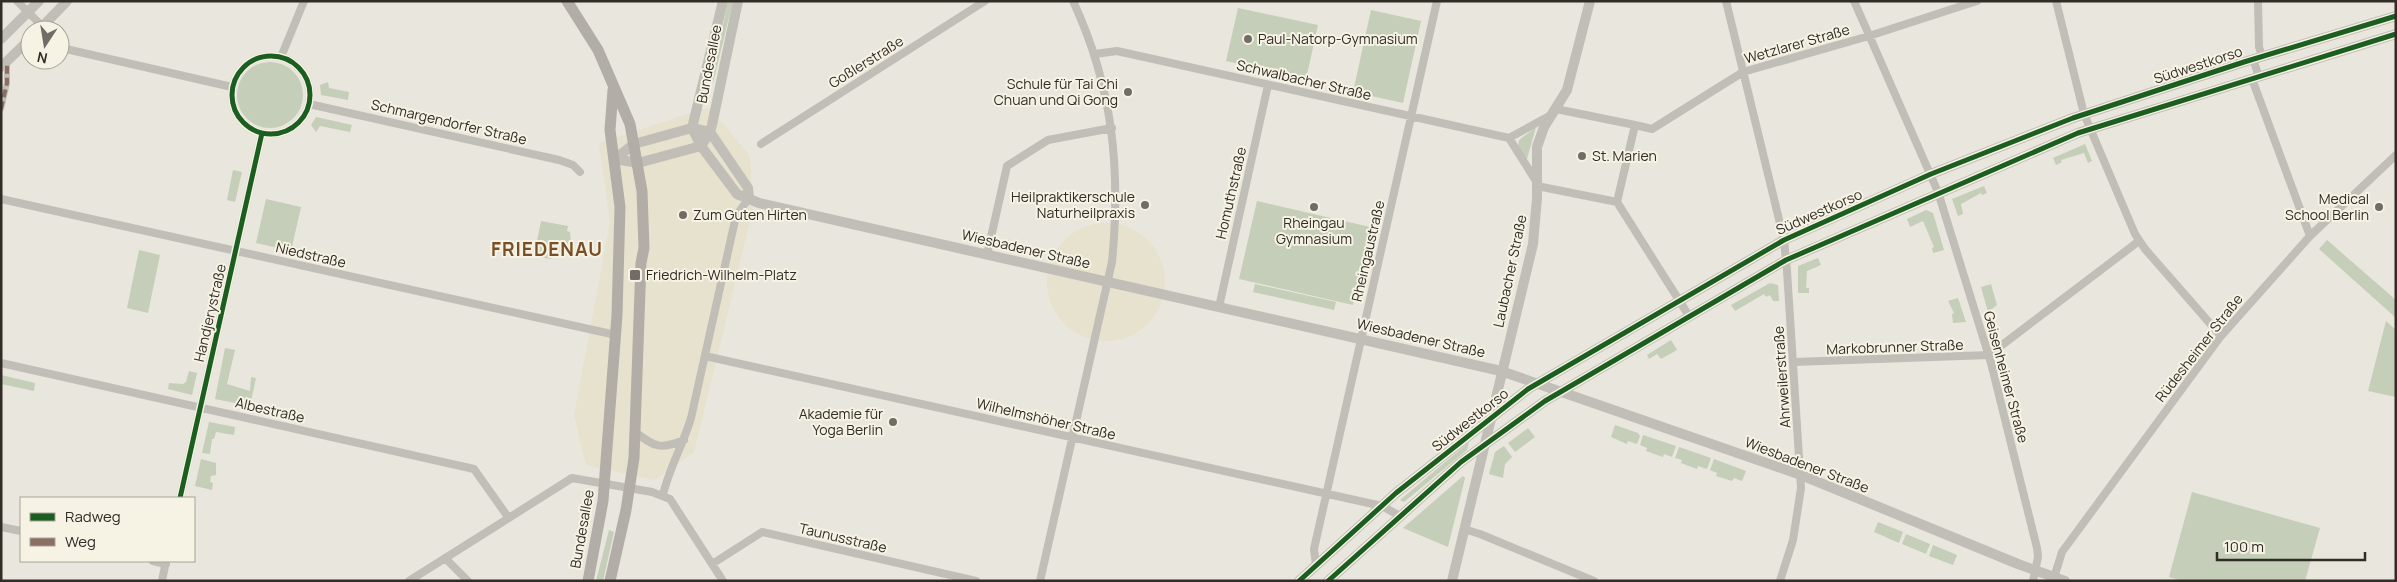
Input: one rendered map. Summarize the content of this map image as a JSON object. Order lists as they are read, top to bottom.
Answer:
{
  "streets": {
    "main road": ["Bundesallee"],
    "street": [
      "Wetzlarer Straße",
      "Goßlerstraße",
      "Südwestkorso",
      "Schwalbacher Straße",
      "Schmargendorfer Straße",
      "Homuthstraße",
      "Wiesbadener Straße",
      "Rheingaustraße",
      "Niedstraße",
      "Laubacher Straße",
      "Handjerystraße",
      "Markobrunner Straße",
      "Rüdesheimer Straße",
      "Ahrweilerstraße",
      "Geisenheimer Straße",
      "Albestraße",
      "Wilhelmshöher Straße",
      "Taunusstraße"
    ]
  },
  "crossings": [
    ["Wetzlarer Straße", "Laubacher Straße"],
    ["Südwestkorso", "Wiesbadener Straße"],
    ["Südwestkorso", "Rheingaustraße"],
    ["Südwestkorso", "Laubacher Straße"],
    ["Südwestkorso", "Ahrweilerstraße"],
    ["Südwestkorso", "Geisenheimer Straße"],
    ["Südwestkorso", "Wilhelmshöher Straße"],
    ["Schwalbacher Straße", "Homuthstraße"],
    ["Schwalbacher Straße", "Rheingaustraße"],
    ["Schmargendorfer Straße", "Handjerystraße"],
    ["Homuthstraße", "Wiesbadener Straße"],
    ["Wiesbadener Straße", "Rheingaustraße"],
    ["Wiesbadener Straße", "Laubacher Straße"],
    ["Wiesbadener Straße", "Rüdesheimer Straße"],
    ["Wiesbadener Straße", "Ahrweilerstraße"],
    ["Wiesbadener Straße", "Geisenheimer Straße"],
    ["Rheingaustraße", "Wilhelmshöher Straße"],
    ["Niedstraße", "Handjerystraße"],
    ["Handjerystraße", "Albestraße"],
    ["Markobrunner Straße", "Ahrweilerstraße"],
    ["Markobrunner Straße", "Geisenheimer Straße"]
  ],
  "districts": ["FRIEDENAU"],
  "places": {
    "other": [
      "Paul-Natorp-Gymnasium",
      "Schule für Tai Chi Chuan und Qi Gong",
      "St. Marien",
      "Heilpraktikerschule Naturheilpraxis",
      "Rheingau Gymnasium",
      "Medical School Berlin",
      "Zum Guten Hirten",
      "Akademie für Yoga Berlin"
    ],
    "transit": ["Friedrich-Wilhelm-Platz"]
  },
  "legend": ["Radweg", "Weg"],
  "scale_bar": "100 m",
  "north": "bottom"
}
